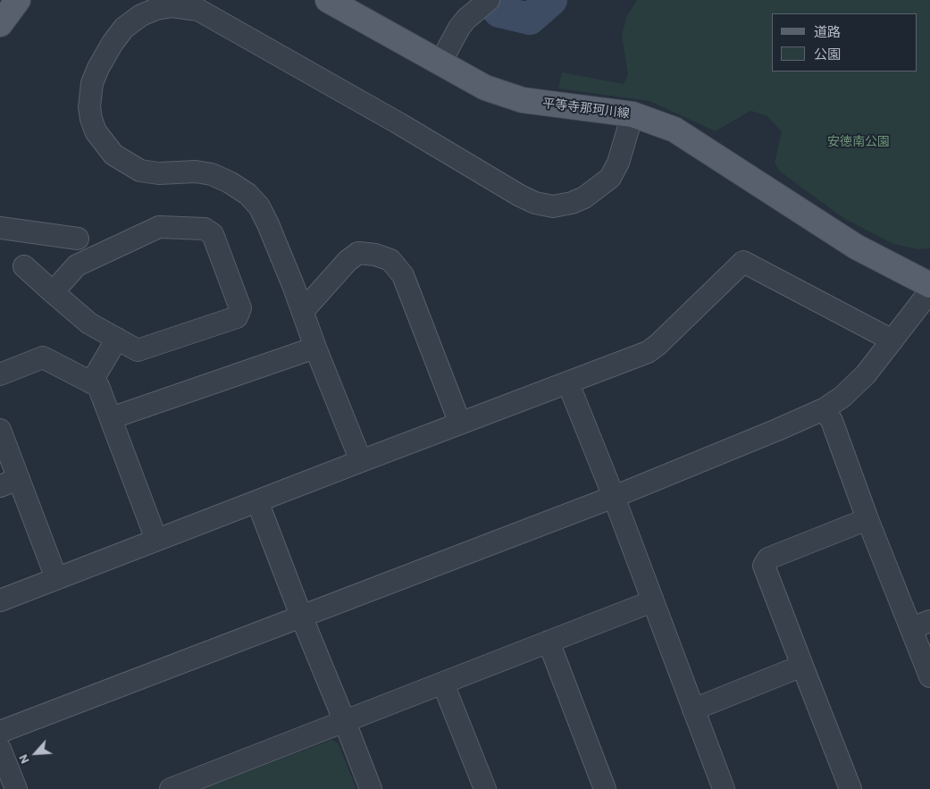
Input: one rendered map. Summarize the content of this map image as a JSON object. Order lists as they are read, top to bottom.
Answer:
{
  "streets": {
    "main road": ["平等寺那珂川線"]
  },
  "parks": ["安徳南公園"],
  "legend": ["道路", "公園"],
  "north": "bottom left"
}
